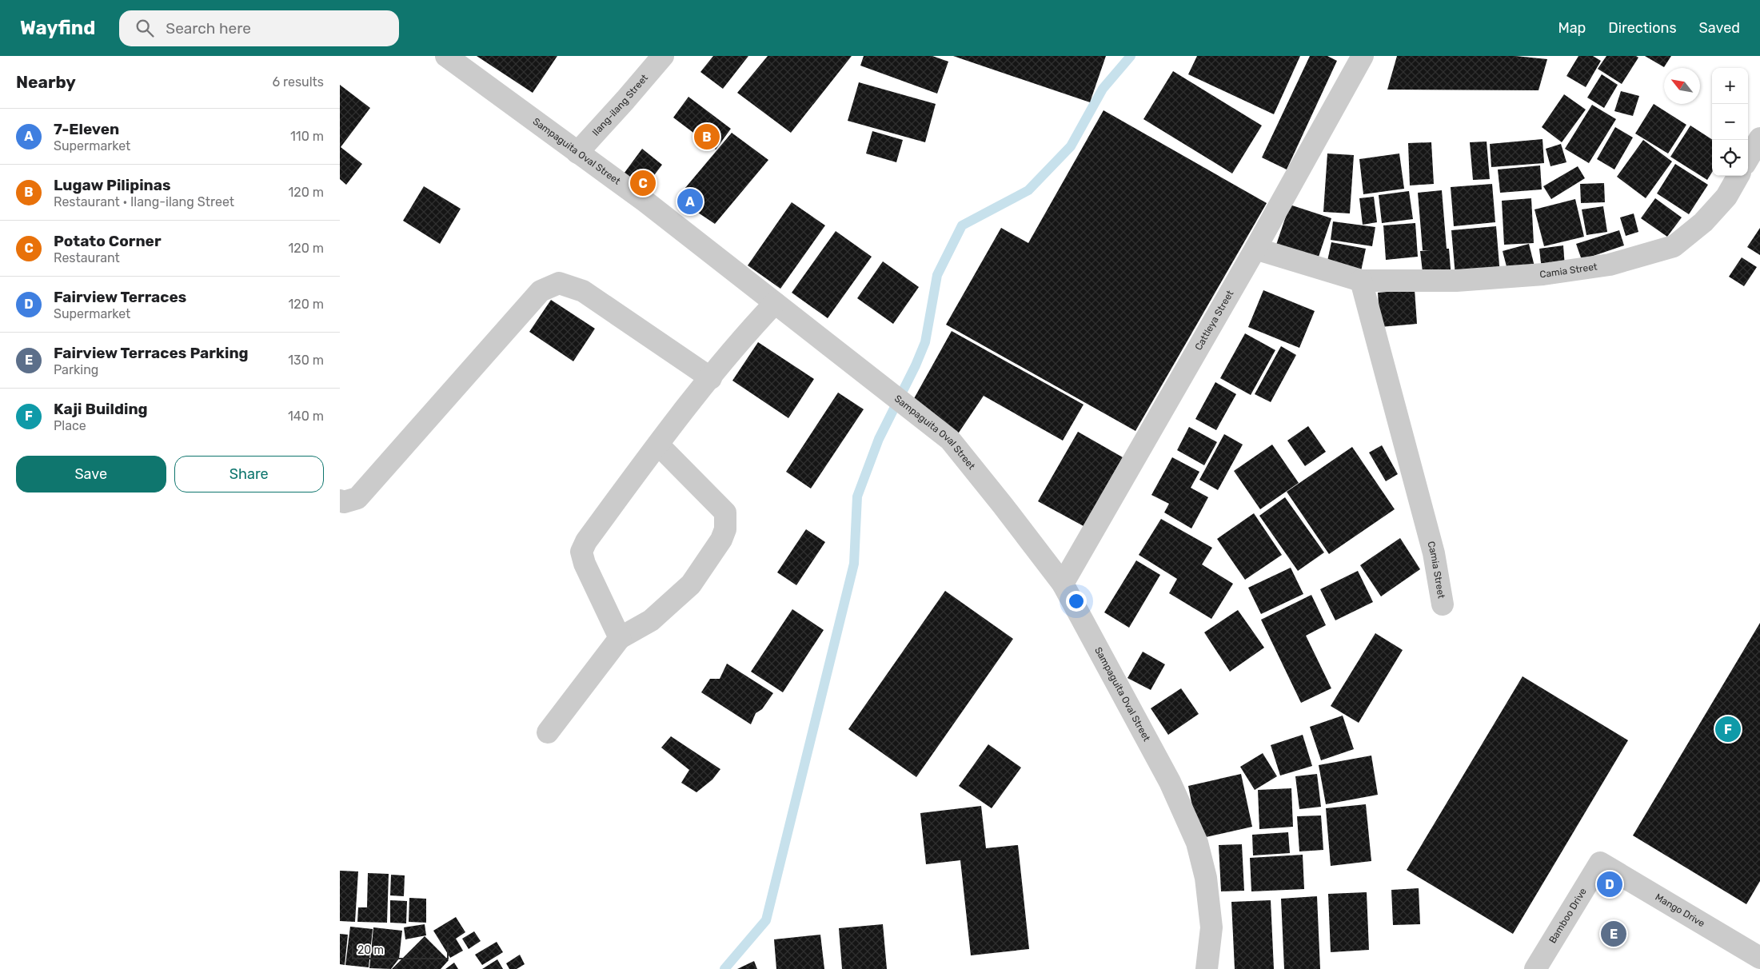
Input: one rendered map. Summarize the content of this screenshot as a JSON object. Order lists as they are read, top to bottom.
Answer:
{
  "streets": {
    "street": [
      "Ilang-ilang Street",
      "Sampaguita Oval Street",
      "Camia Street",
      "Cattleya Street",
      "Mango Drive",
      "Bamboo Drive"
    ]
  },
  "crossings": [
    ["Ilang-ilang Street", "Sampaguita Oval Street"],
    ["Sampaguita Oval Street", "Cattleya Street"],
    ["Camia Street", "Cattleya Street"],
    ["Mango Drive", "Bamboo Drive"]
  ],
  "scale_bar": "20 m",
  "north": "top left",
  "page": {
    "header": "Wayfind",
    "search": "Search here",
    "nav": ["Map", "Directions", "Saved"],
    "heading": ["Nearby", "6 results"],
    "map_buttons": ["+", "−"],
    "list": [
      {
        "mark": "A",
        "name": "7-Eleven",
        "note": "Supermarket",
        "value": "110 m"
      },
      {
        "mark": "B",
        "name": "Lugaw Pilipinas",
        "note": "Restaurant · Ilang-ilang Street",
        "value": "120 m"
      },
      {
        "mark": "C",
        "name": "Potato Corner",
        "note": "Restaurant",
        "value": "120 m"
      },
      {
        "mark": "D",
        "name": "Fairview Terraces",
        "note": "Supermarket",
        "value": "120 m"
      },
      {
        "mark": "E",
        "name": "Fairview Terraces Parking",
        "note": "Parking",
        "value": "130 m"
      },
      {
        "mark": "F",
        "name": "Kaji Building",
        "note": "Place",
        "value": "140 m"
      }
    ],
    "pins": [
      "B",
      "C",
      "A",
      "F",
      "D",
      "E"
    ],
    "buttons": ["Save", "Share"],
    "scale": "20 m"
  }
}
